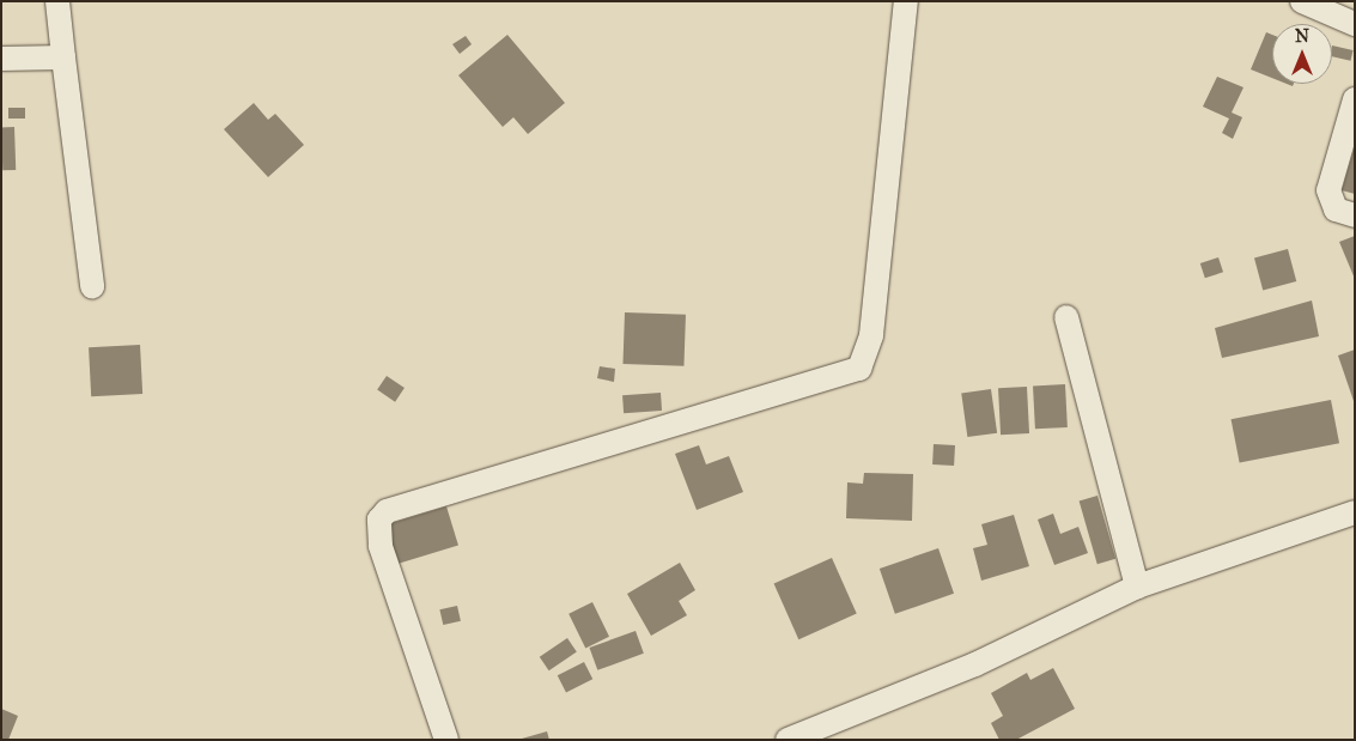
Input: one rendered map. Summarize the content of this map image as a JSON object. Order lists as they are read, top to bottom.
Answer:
{
  "north": "top"
}
